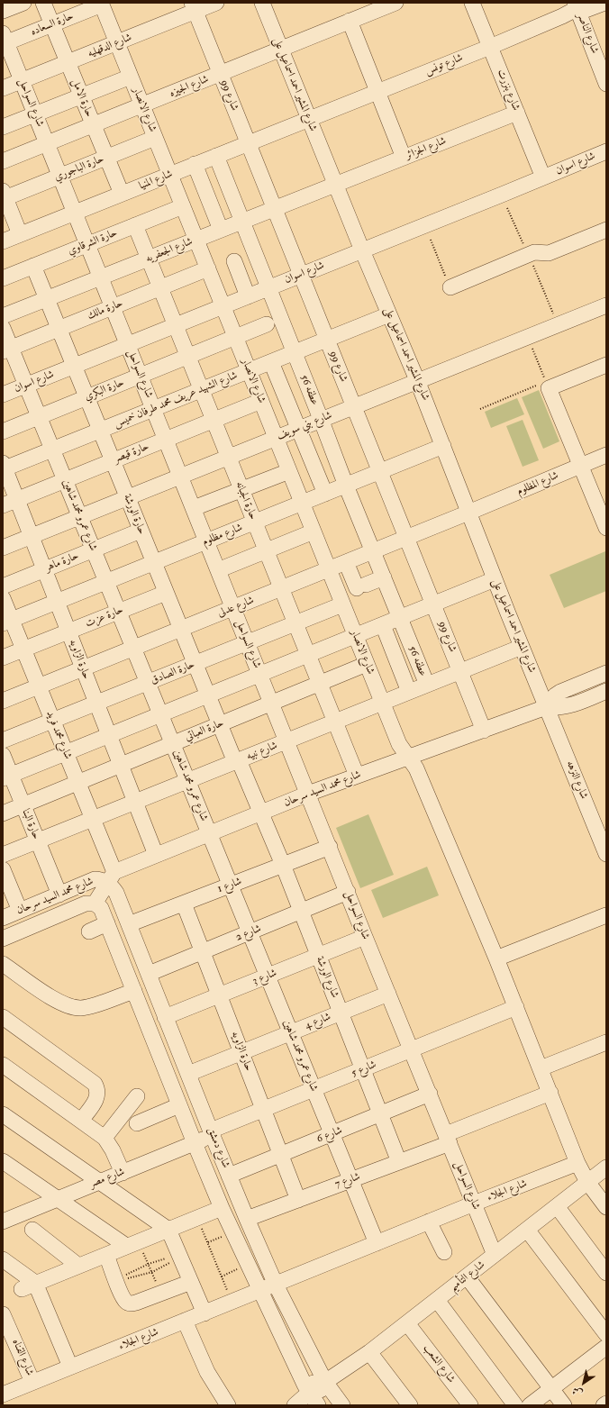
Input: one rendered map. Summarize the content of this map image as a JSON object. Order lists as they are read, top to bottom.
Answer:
{
  "streets": {
    "street": [
      "حارة السعاده",
      "شارع الناصر",
      "شارع الدقهليه",
      "شارع تونس",
      "شارع المشير احمد اسماعيل على",
      "شارع الجيزه",
      "شارع بنزرت",
      "شارع 99",
      "حارة الامل",
      "شارع السواحل",
      "شارع الانصار",
      "شارع الجزائر",
      "شارع اسوان",
      "حارة الباجوري",
      "شارع المنيا",
      "حارة الشرقاوي",
      "شارع الجعفريه",
      "حارة مالك",
      "حارة البكري",
      "عطفه 56",
      "شارع الشهيد عريف محمد طرفان خميس",
      "شارع بني سويف",
      "حارة قيصر",
      "شارع المظلوم",
      "حارة الجبانه",
      "حارة الورشة",
      "شارع عمرو محمد شاهين",
      "شارع مظلوم",
      "حارة ماهر",
      "شارع عدلى",
      "حارة عزت",
      "حارة الزاويه",
      "حارة الصادق",
      "حارة العباتي",
      "شارع محمد فريد",
      "شارع نبيه",
      "شارع النزهه",
      "شارع محمد السيد سرحان",
      "حارة البنا",
      "شارع 1",
      "شارع 2",
      "شارع 3",
      "شارع الورشة",
      "شارع 4",
      "شارع 5",
      "شارع 6",
      "شارع دمشق",
      "شارع مصر",
      "شارع 7",
      "شارع الجلاء",
      "شارع التأميم",
      "شارع القناه",
      "شارع الشعب"
    ]
  },
  "crossings": [
    ["حارة السعاده", "حارة الامل"],
    ["حارة السعاده", "شارع السواحل"],
    ["حارة السعاده", "شارع الانصار"],
    ["شارع الناصر", "شارع تونس"],
    ["شارع الدقهليه", "شارع 99"],
    ["شارع الدقهليه", "حارة الامل"],
    ["شارع الدقهليه", "شارع السواحل"],
    ["شارع الدقهليه", "شارع الانصار"],
    ["شارع تونس", "شارع المشير احمد اسماعيل على"],
    ["شارع تونس", "شارع بنزرت"],
    ["شارع تونس", "شارع المنيا"],
    ["شارع المشير احمد اسماعيل على", "شارع الجيزه"],
    ["شارع المشير احمد اسماعيل على", "شارع الجزائر"],
    ["شارع المشير احمد اسماعيل على", "شارع اسوان"],
    ["شارع المشير احمد اسماعيل على", "شارع المنيا"],
    ["شارع المشير احمد اسماعيل على", "شارع الجعفريه"],
    ["شارع المشير احمد اسماعيل على", "شارع الشهيد عريف محمد طرفان خميس"],
    ["شارع المشير احمد اسماعيل على", "شارع بني سويف"],
    ["شارع المشير احمد اسماعيل على", "شارع المظلوم"],
    ["شارع المشير احمد اسماعيل على", "شارع مظلوم"],
    ["شارع المشير احمد اسماعيل على", "شارع عدلى"],
    ["شارع المشير احمد اسماعيل على", "شارع نبيه"],
    ["شارع المشير احمد اسماعيل على", "شارع النزهه"],
    ["شارع المشير احمد اسماعيل على", "شارع محمد السيد سرحان"],
    ["شارع الجيزه", "شارع 99"],
    ["شارع الجيزه", "حارة الامل"],
    ["شارع الجيزه", "شارع السواحل"],
    ["شارع الجيزه", "شارع الانصار"],
    ["شارع بنزرت", "شارع الجزائر"],
    ["شارع بنزرت", "شارع اسوان"],
    ["شارع 99", "شارع اسوان"],
    ["شارع 99", "شارع المنيا"],
    ["شارع 99", "شارع الجعفريه"],
    ["شارع 99", "شارع الشهيد عريف محمد طرفان خميس"],
    ["شارع 99", "شارع بني سويف"],
    ["شارع 99", "شارع مظلوم"],
    ["شارع 99", "شارع عدلى"],
    ["شارع 99", "شارع نبيه"],
    ["شارع 99", "شارع محمد السيد سرحان"],
    ["حارة الامل", "حارة الباجوري"],
    ["حارة الامل", "شارع المنيا"],
    ["شارع السواحل", "شارع اسوان"],
    ["شارع السواحل", "حارة الباجوري"],
    ["شارع السواحل", "شارع المنيا"],
    ["شارع السواحل", "حارة الشرقاوي"],
    ["شارع السواحل", "شارع الجعفريه"],
    ["شارع السواحل", "حارة مالك"],
    ["شارع السواحل", "حارة البكري"],
    ["شارع السواحل", "شارع الشهيد عريف محمد طرفان خميس"],
    ["شارع السواحل", "شارع بني سويف"],
    ["شارع السواحل", "حارة قيصر"],
    ["شارع السواحل", "شارع مظلوم"],
    ["شارع السواحل", "شارع عدلى"],
    ["شارع السواحل", "حارة الصادق"],
    ["شارع السواحل", "حارة العباتي"],
    ["شارع السواحل", "شارع نبيه"],
    ["شارع السواحل", "شارع محمد السيد سرحان"],
    ["شارع السواحل", "شارع 1"],
    ["شارع السواحل", "شارع 2"],
    ["شارع السواحل", "شارع 3"],
    ["شارع السواحل", "شارع 4"],
    ["شارع السواحل", "شارع 5"],
    ["شارع السواحل", "شارع 6"],
    ["شارع السواحل", "شارع 7"],
    ["شارع السواحل", "شارع الجلاء"],
    ["شارع السواحل", "شارع التأميم"],
    ["شارع الانصار", "شارع اسوان"],
    ["شارع الانصار", "حارة الباجوري"],
    ["شارع الانصار", "شارع المنيا"],
    ["شارع الانصار", "حارة الشرقاوي"],
    ["شارع الانصار", "شارع الجعفريه"],
    ["شارع الانصار", "حارة مالك"],
    ["شارع الانصار", "حارة البكري"],
    ["شارع الانصار", "شارع الشهيد عريف محمد طرفان خميس"],
    ["شارع الانصار", "شارع بني سويف"],
    ["شارع الانصار", "حارة قيصر"],
    ["شارع الانصار", "شارع مظلوم"],
    ["شارع الانصار", "شارع عدلى"],
    ["شارع الانصار", "حارة الصادق"],
    ["شارع الانصار", "حارة العباتي"],
    ["شارع الانصار", "شارع نبيه"],
    ["شارع الانصار", "شارع محمد السيد سرحان"],
    ["شارع الانصار", "شارع 5"],
    ["شارع الانصار", "شارع 7"],
    ["شارع الانصار", "شارع الجلاء"],
    ["شارع الانصار", "شارع التأميم"],
    ["شارع الجزائر", "شارع الجعفريه"],
    ["شارع اسوان", "عطفه 56"],
    ["شارع اسوان", "حارة الجبانه"],
    ["شارع اسوان", "حارة الورشة"],
    ["شارع اسوان", "شارع عمرو محمد شاهين"],
    ["شارع المنيا", "عطفه 56"],
    ["حارة الشرقاوي", "حارة الجبانه"],
    ["حارة الشرقاوي", "حارة الورشة"],
    ["شارع الجعفريه", "عطفه 56"],
    ["شارع الجعفريه", "حارة الجبانه"],
    ["شارع الجعفريه", "حارة الورشة"],
    ["حارة مالك", "حارة الجبانه"],
    ["حارة مالك", "حارة الورشة"],
    ["حارة مالك", "شارع عمرو محمد شاهين"],
    ["حارة البكري", "حارة الجبانه"],
    ["حارة البكري", "حارة الورشة"],
    ["حارة البكري", "شارع عمرو محمد شاهين"],
    ["عطفه 56", "شارع الشهيد عريف محمد طرفان خميس"],
    ["عطفه 56", "شارع بني سويف"],
    ["عطفه 56", "شارع مظلوم"],
    ["عطفه 56", "شارع عدلى"],
    ["عطفه 56", "شارع نبيه"],
    ["شارع الشهيد عريف محمد طرفان خميس", "حارة الجبانه"],
    ["شارع الشهيد عريف محمد طرفان خميس", "حارة الورشة"],
    ["شارع الشهيد عريف محمد طرفان خميس", "شارع عمرو محمد شاهين"],
    ["شارع الشهيد عريف محمد طرفان خميس", "حارة الزاويه"],
    ["شارع بني سويف", "حارة الجبانه"],
    ["شارع بني سويف", "حارة الورشة"],
    ["شارع بني سويف", "شارع عمرو محمد شاهين"],
    ["شارع بني سويف", "حارة الزاويه"],
    ["حارة قيصر", "حارة الجبانه"],
    ["حارة قيصر", "حارة الورشة"],
    ["حارة قيصر", "شارع عمرو محمد شاهين"],
    ["حارة قيصر", "حارة الزاويه"],
    ["شارع المظلوم", "شارع عدلى"],
    ["حارة الجبانه", "شارع مظلوم"],
    ["حارة الجبانه", "شارع عدلى"],
    ["حارة الجبانه", "حارة الصادق"],
    ["حارة الجبانه", "حارة العباتي"],
    ["حارة الجبانه", "شارع نبيه"],
    ["حارة الجبانه", "شارع محمد السيد سرحان"],
    ["حارة الورشة", "شارع مظلوم"],
    ["حارة الورشة", "حارة ماهر"],
    ["حارة الورشة", "شارع عدلى"],
    ["حارة الورشة", "حارة عزت"],
    ["حارة الورشة", "حارة الصادق"],
    ["حارة الورشة", "حارة العباتي"],
    ["حارة الورشة", "شارع نبيه"],
    ["حارة الورشة", "شارع محمد السيد سرحان"],
    ["حارة الورشة", "شارع الورشة"],
    ["شارع عمرو محمد شاهين", "شارع مظلوم"],
    ["شارع عمرو محمد شاهين", "حارة ماهر"],
    ["شارع عمرو محمد شاهين", "شارع عدلى"],
    ["شارع عمرو محمد شاهين", "حارة عزت"],
    ["شارع عمرو محمد شاهين", "حارة الصادق"],
    ["شارع عمرو محمد شاهين", "حارة العباتي"],
    ["شارع عمرو محمد شاهين", "شارع نبيه"],
    ["شارع عمرو محمد شاهين", "شارع محمد السيد سرحان"],
    ["شارع عمرو محمد شاهين", "شارع 1"],
    ["شارع عمرو محمد شاهين", "شارع 2"],
    ["شارع عمرو محمد شاهين", "شارع 3"],
    ["شارع عمرو محمد شاهين", "شارع 4"],
    ["شارع عمرو محمد شاهين", "شارع 5"],
    ["شارع عمرو محمد شاهين", "شارع 6"],
    ["شارع عمرو محمد شاهين", "شارع 7"],
    ["شارع عمرو محمد شاهين", "شارع الجلاء"],
    ["شارع مظلوم", "حارة الزاويه"],
    ["شارع مظلوم", "شارع محمد فريد"],
    ["حارة ماهر", "حارة الزاويه"],
    ["شارع عدلى", "حارة الزاويه"],
    ["شارع عدلى", "شارع محمد فريد"],
    ["حارة عزت", "حارة الزاويه"],
    ["حارة عزت", "شارع محمد فريد"],
    ["حارة الزاويه", "حارة الصادق"],
    ["حارة الزاويه", "حارة العباتي"],
    ["حارة الزاويه", "شارع نبيه"],
    ["حارة الزاويه", "شارع محمد السيد سرحان"],
    ["حارة الزاويه", "شارع 1"],
    ["حارة الزاويه", "شارع 2"],
    ["حارة الزاويه", "شارع 3"],
    ["حارة الزاويه", "شارع 4"],
    ["حارة الزاويه", "شارع 5"],
    ["حارة الزاويه", "شارع 6"],
    ["حارة الزاويه", "شارع 7"],
    ["حارة الصادق", "شارع محمد فريد"],
    ["حارة العباتي", "شارع محمد فريد"],
    ["حارة العباتي", "حارة البنا"],
    ["شارع محمد فريد", "شارع نبيه"],
    ["شارع محمد فريد", "شارع محمد السيد سرحان"],
    ["شارع محمد فريد", "شارع دمشق"],
    ["شارع نبيه", "حارة البنا"],
    ["شارع النزهه", "شارع محمد السيد سرحان"],
    ["شارع محمد السيد سرحان", "حارة البنا"],
    ["شارع محمد السيد سرحان", "شارع الورشة"],
    ["شارع محمد السيد سرحان", "شارع دمشق"],
    ["شارع 1", "شارع الورشة"],
    ["شارع 1", "شارع دمشق"],
    ["شارع 2", "شارع الورشة"],
    ["شارع 2", "شارع دمشق"],
    ["شارع 3", "شارع الورشة"],
    ["شارع 3", "شارع دمشق"],
    ["شارع الورشة", "شارع 4"],
    ["شارع الورشة", "شارع 5"],
    ["شارع الورشة", "شارع 6"],
    ["شارع الورشة", "شارع 7"],
    ["شارع 4", "شارع دمشق"],
    ["شارع 5", "شارع دمشق"],
    ["شارع 5", "شارع مصر"],
    ["شارع 6", "شارع دمشق"],
    ["شارع دمشق", "شارع مصر"],
    ["شارع دمشق", "شارع 7"],
    ["شارع دمشق", "شارع الجلاء"],
    ["شارع دمشق", "شارع التأميم"],
    ["شارع الجلاء", "شارع القناه"],
    ["شارع التأميم", "شارع الشعب"]
  ],
  "north": "bottom left"
}
